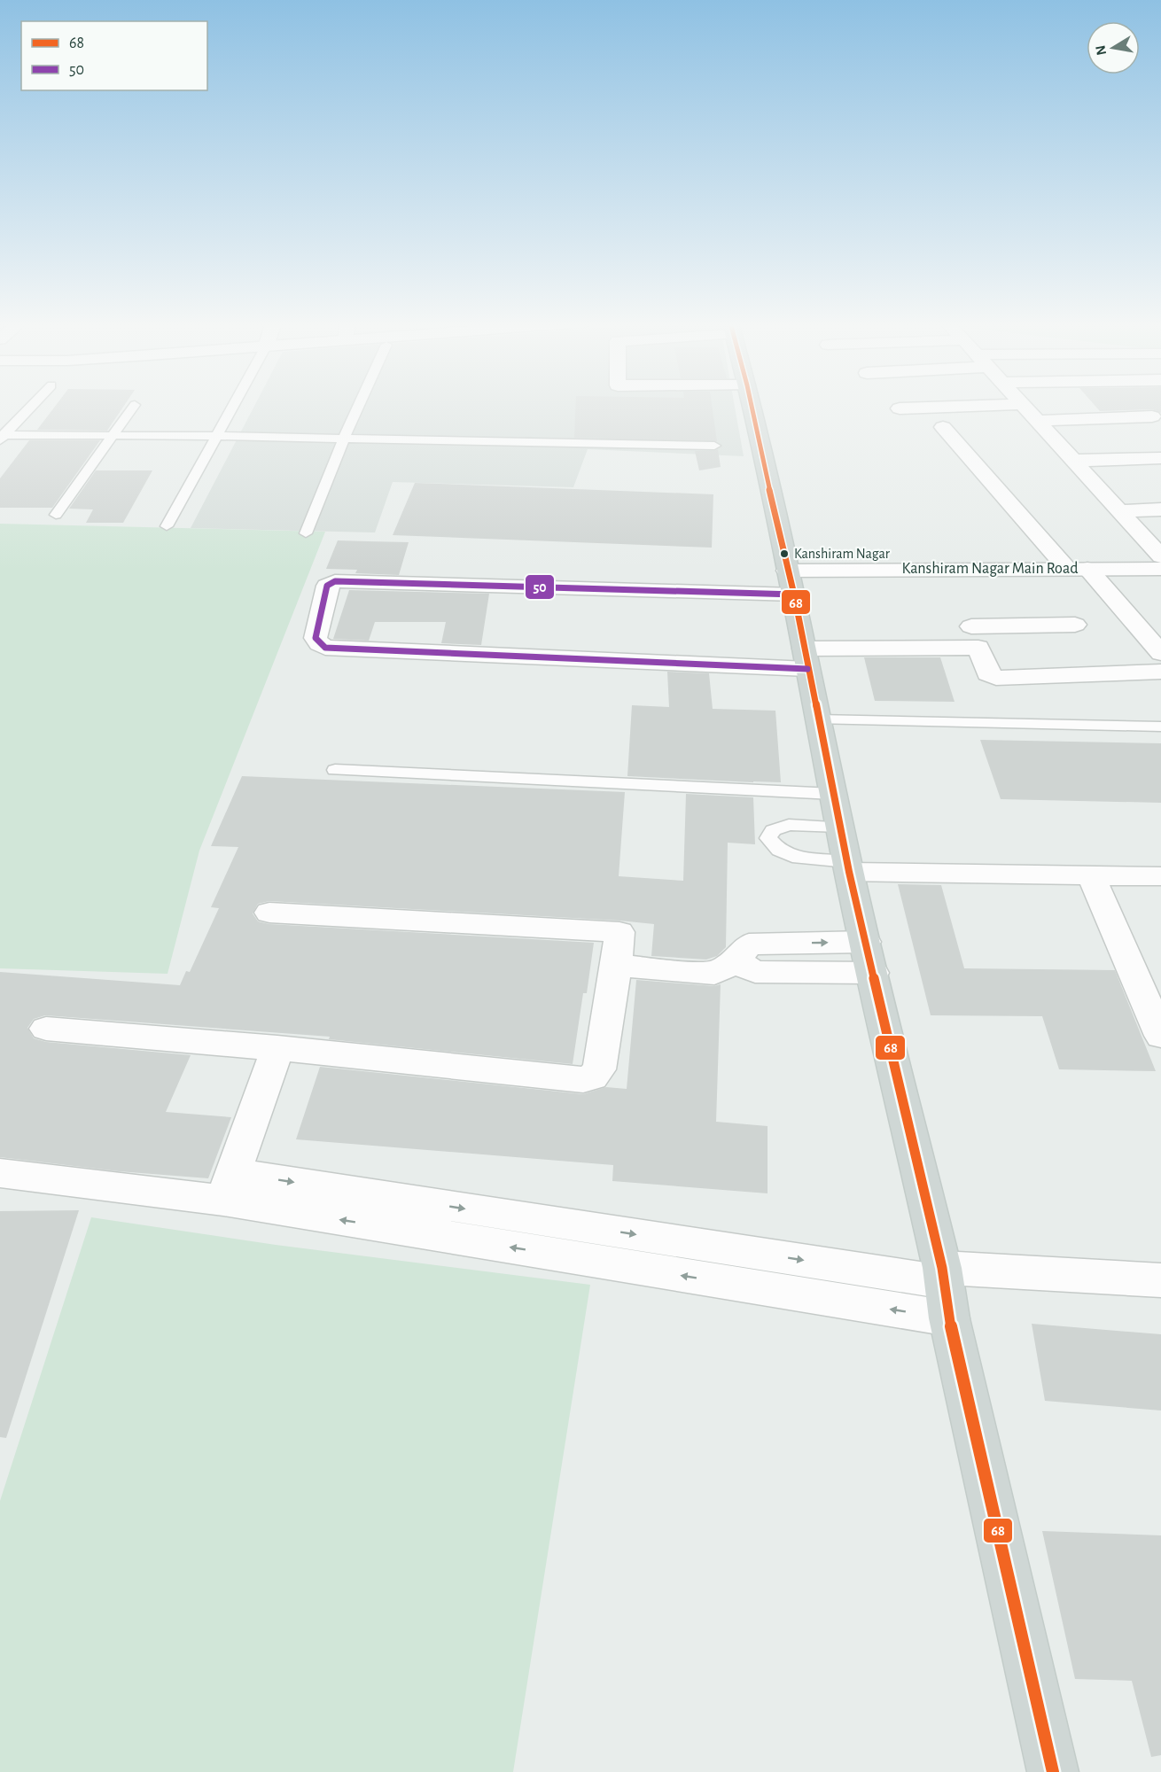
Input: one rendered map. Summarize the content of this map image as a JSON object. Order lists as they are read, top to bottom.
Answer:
{
  "streets": {
    "street": ["Kanshiram Nagar Main Road"]
  },
  "places": ["Kanshiram Nagar"],
  "lines": ["transit line 68", "transit line 50"],
  "legend": ["68", "50"],
  "north": "left"
}
